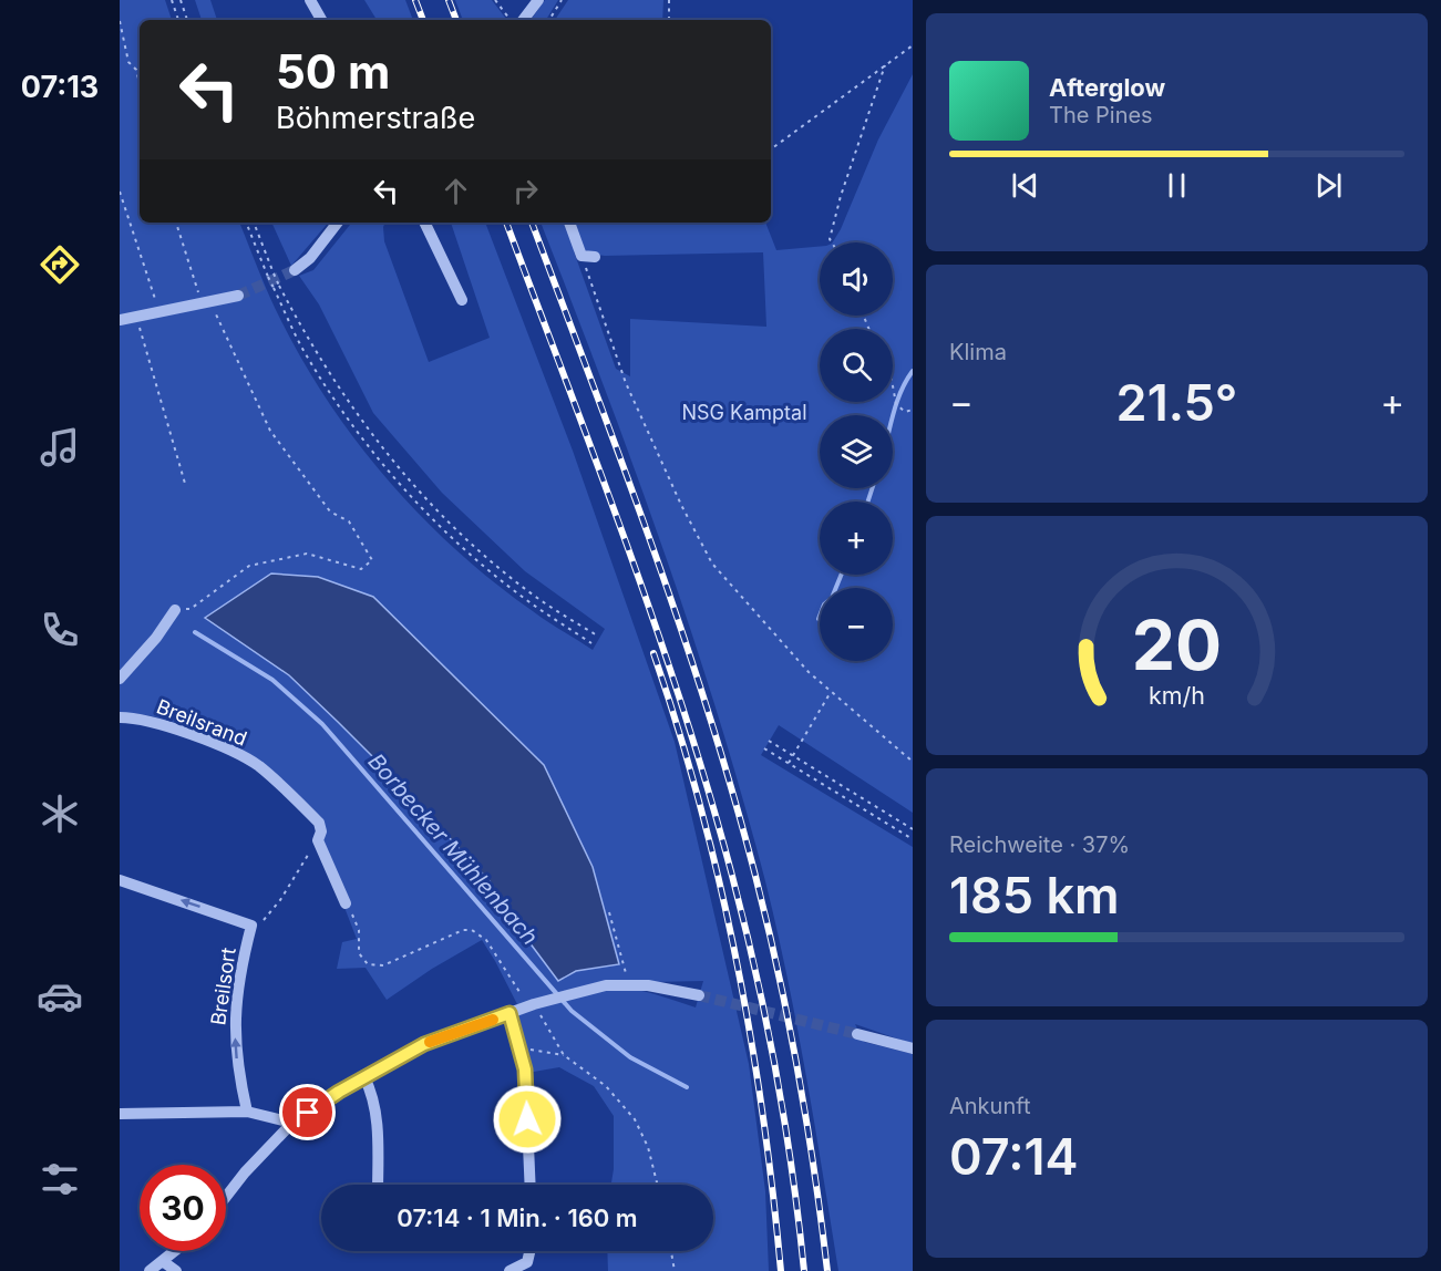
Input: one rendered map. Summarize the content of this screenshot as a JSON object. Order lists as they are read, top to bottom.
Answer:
{
  "streets": {
    "street": ["Breilsrand", "Breilsort"]
  },
  "one_way": ["Breilsort"],
  "water": ["Borbecker Mühlenbach"],
  "parks": ["NSG Kamptal"],
  "page": {
    "tabs": "07:13",
    "turn": ["50 m", "Böhmerstraße"],
    "song": ["Afterglow", "The Pines"],
    "map_buttons": ["+", "−"],
    "tile": [
      "Klima",
      ["Reichweite · 37%", "185 km"],
      ["Ankunft", "07:14"]
    ],
    "heat": ["−", "21.5°", "+"],
    "limit": "30",
    "trip": "07:14 · 1 Min. · 160 m",
    "gauge": ["20", "km/h"]
  }
}
